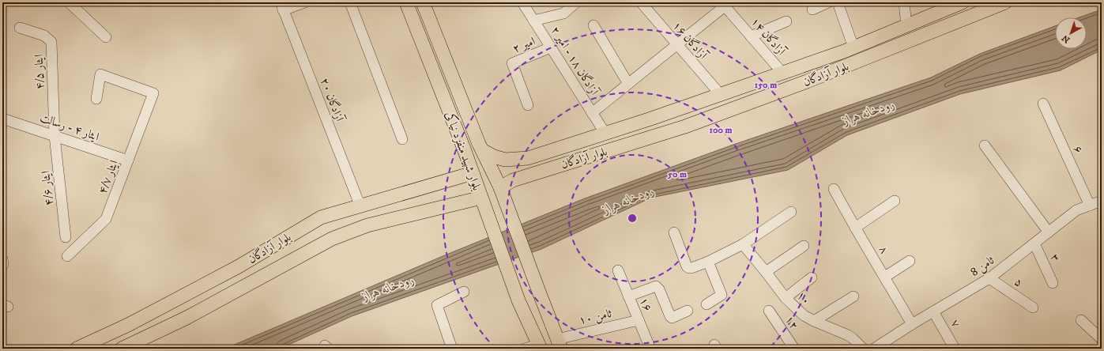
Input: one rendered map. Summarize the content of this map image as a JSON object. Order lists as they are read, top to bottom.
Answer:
{
  "streets": {
    "main road": ["بلوار آزادگان", "بلوار شهید منفرد نیاکی"],
    "street": [
      "آزادگان ۱۴",
      "آزادگان ۱۶",
      "امیر ۲",
      "آزادگان ۱۸ - امیر ۲",
      "ایثار ۴/۵",
      "آزادگان ۲۰",
      "ایثار ۴ - رسالت",
      "۶",
      "ایثار ۴/۷",
      "ایثار ۴/۶",
      "۸",
      "۳",
      "ثامن 8",
      "۵",
      "۱۰",
      "۱۶",
      "ثامن ۱۰",
      "۱۲",
      "۷"
    ]
  },
  "crossings": [
    ["آزادگان ۱۴", "بلوار آزادگان"],
    ["آزادگان ۱۶", "بلوار آزادگان"],
    ["امیر ۲", "آزادگان ۱۸ - امیر ۲"],
    ["آزادگان ۱۸ - امیر ۲", "بلوار آزادگان"],
    ["ایثار ۴/۵", "ایثار ۴ - رسالت"],
    ["ایثار ۴/۵", "ایثار ۴/۶"],
    ["بلوار آزادگان", "آزادگان ۲۰"],
    ["بلوار آزادگان", "بلوار شهید منفرد نیاکی"],
    ["ایثار ۴ - رسالت", "ایثار ۴/۷"],
    ["ایثار ۴ - رسالت", "ایثار ۴/۶"],
    ["۶", "ثامن 8"],
    ["بلوار شهید منفرد نیاکی", "ثامن ۱۰"],
    ["۸", "ثامن 8"],
    ["۳", "ثامن 8"],
    ["ثامن 8", "۵"],
    ["ثامن 8", "۷"],
    ["۱۶", "ثامن ۱۰"]
  ],
  "water": ["رودخانه هراز"],
  "north": "bottom left",
  "rings": ["150 m", "100 m", "50 m"]
}
